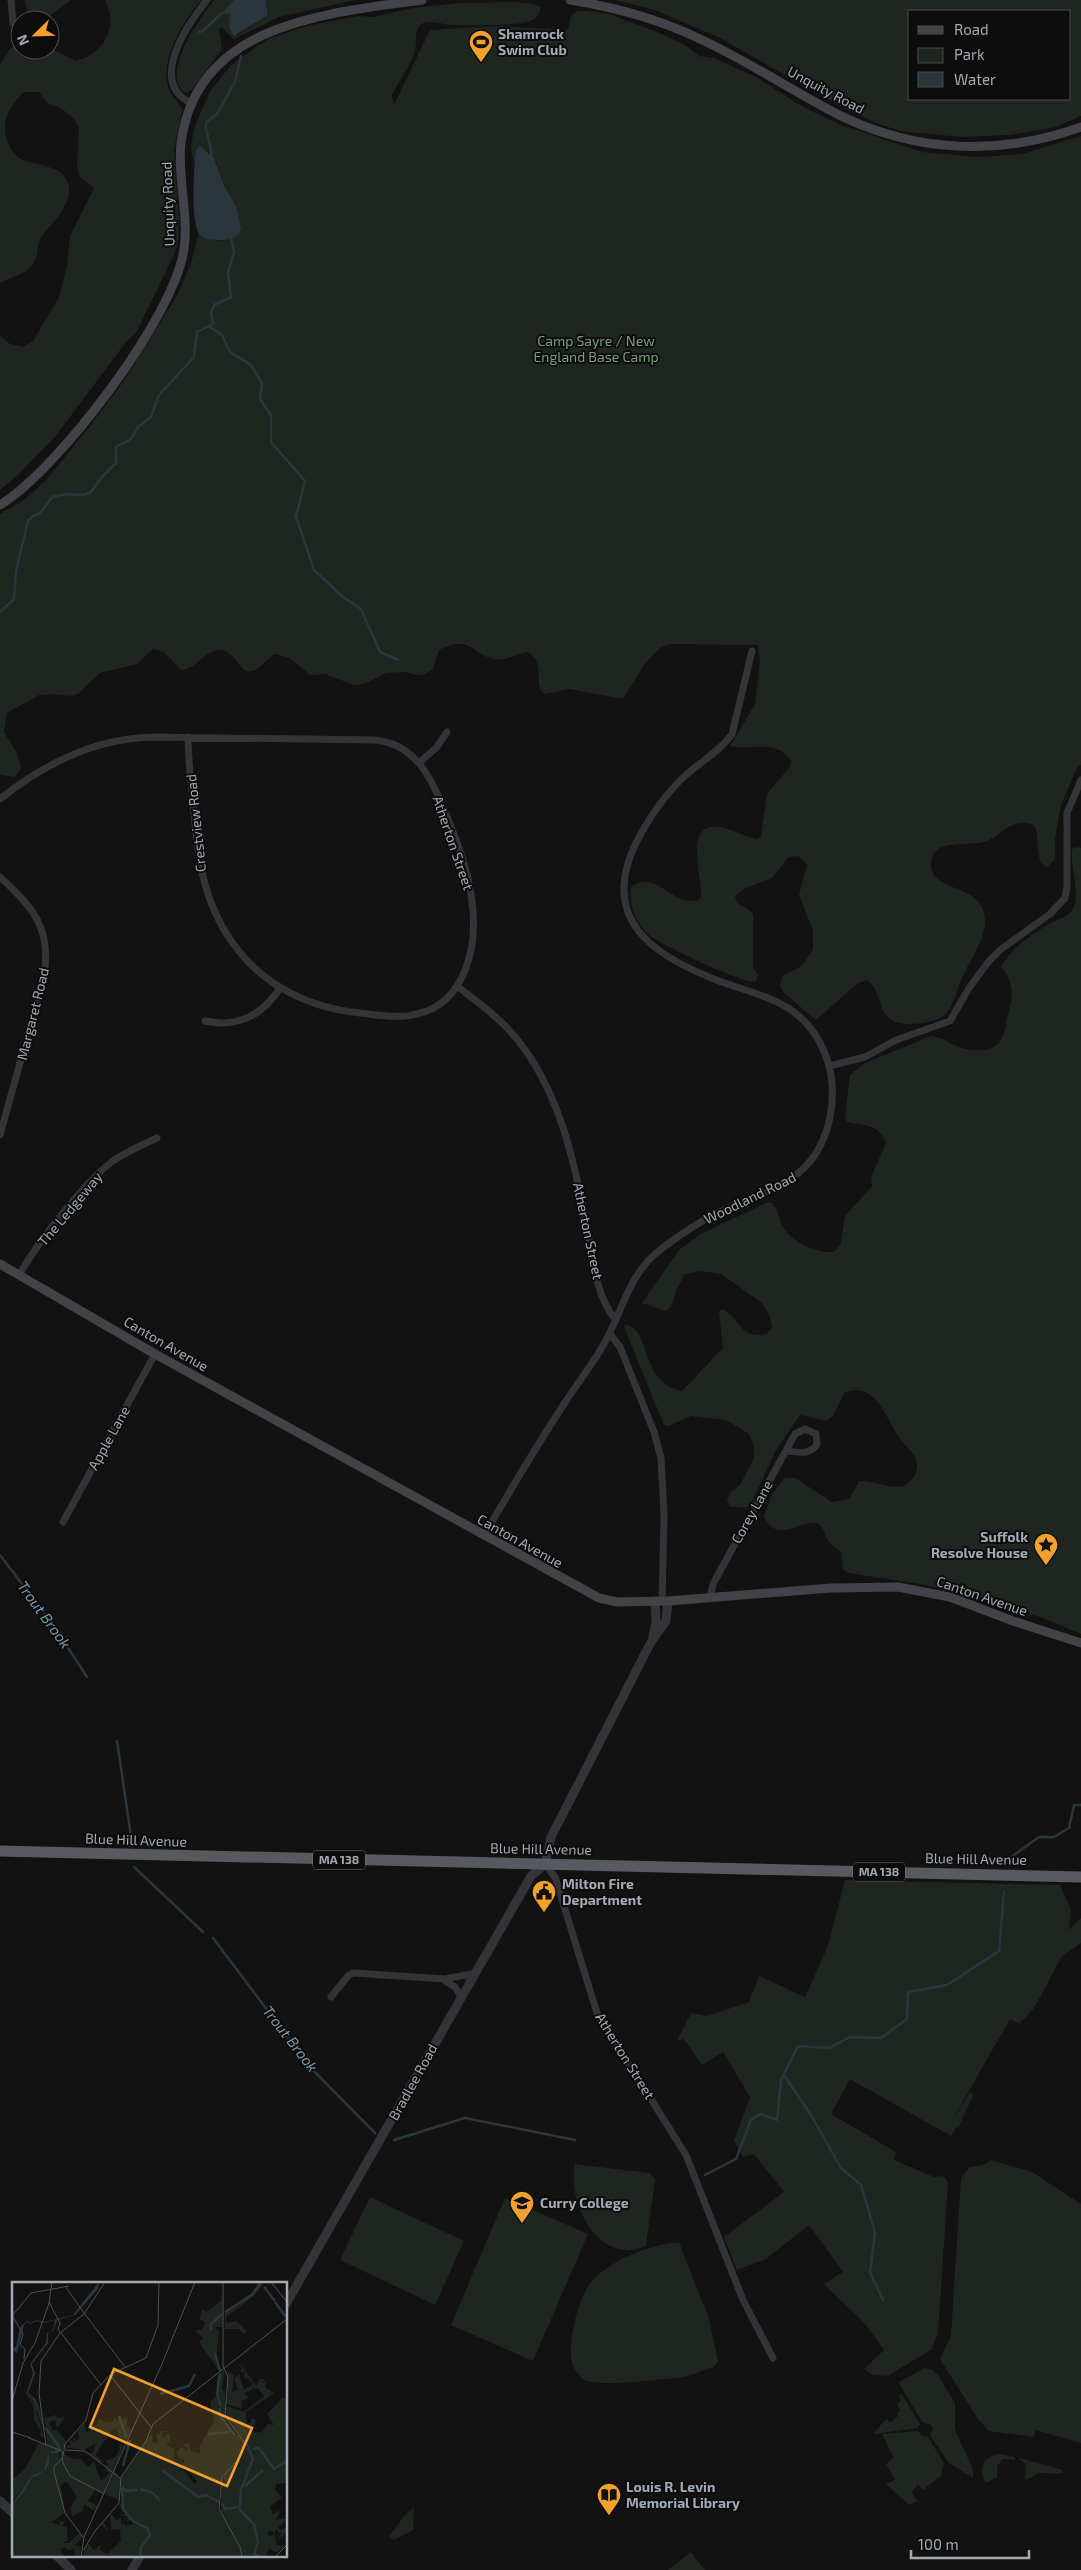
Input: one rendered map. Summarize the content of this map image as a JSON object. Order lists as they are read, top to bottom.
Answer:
{
  "streets": {
    "highway": ["Blue Hill Avenue", "MA 138"],
    "main road": ["Unquity Road", "Canton Avenue"],
    "street": [
      "Crestview Road",
      "Atherton Street",
      "Margaret Road",
      "Woodland Road",
      "The Ledgeway",
      "Apple Lane",
      "Corey Lane",
      "Bradlee Road"
    ]
  },
  "crossings": [
    ["Crestview Road", "Atherton Street"],
    ["Atherton Street", "Woodland Road"],
    ["Atherton Street", "Blue Hill Avenue"],
    ["Atherton Street", "Bradlee Road"],
    ["Woodland Road", "Canton Avenue"],
    ["The Ledgeway", "Canton Avenue"],
    ["Canton Avenue", "Apple Lane"],
    ["Canton Avenue", "Corey Lane"],
    ["Blue Hill Avenue", "Bradlee Road"]
  ],
  "water": ["Trout Brook"],
  "parks": ["Camp Sayre / New England Base Camp"],
  "places": {
    "sports": ["Shamrock Swim Club"],
    "place": ["Suffolk Resolve House"],
    "public building": ["Milton Fire Department"],
    "school or university": ["Curry College"],
    "library": ["Louis R. Levin Memorial Library"]
  },
  "legend": ["Road", "Park", "Water"],
  "scale_bar": "100 m",
  "north": "bottom left"
}
